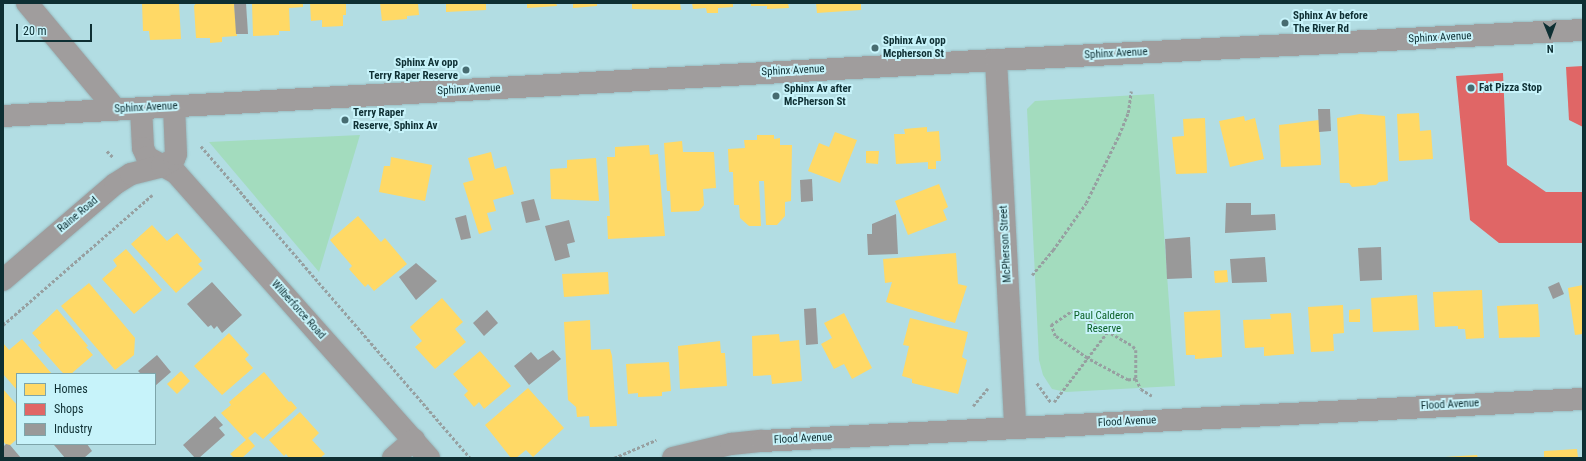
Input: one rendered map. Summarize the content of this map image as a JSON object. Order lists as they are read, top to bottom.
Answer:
{
  "streets": {
    "street": [
      "Sphinx Avenue",
      "Raine Road",
      "McPherson Street",
      "Wilberforce Road",
      "Flood Avenue"
    ]
  },
  "crossings": [
    ["Sphinx Avenue", "McPherson Street"],
    ["Sphinx Avenue", "Wilberforce Road"],
    ["Raine Road", "Wilberforce Road"],
    ["McPherson Street", "Flood Avenue"]
  ],
  "parks": ["Paul Calderon Reserve"],
  "places": [
    "Sphinx Av before The River Rd",
    "Sphinx Av opp Mcpherson St",
    "Sphinx Av opp Terry Raper Reserve",
    "Fat Pizza Stop",
    "Sphinx Av after McPherson St",
    "Terry Raper Reserve, Sphinx Av"
  ],
  "legend": ["Homes", "Shops", "Industry"],
  "scale_bar": "20 m",
  "north": "bottom"
}
